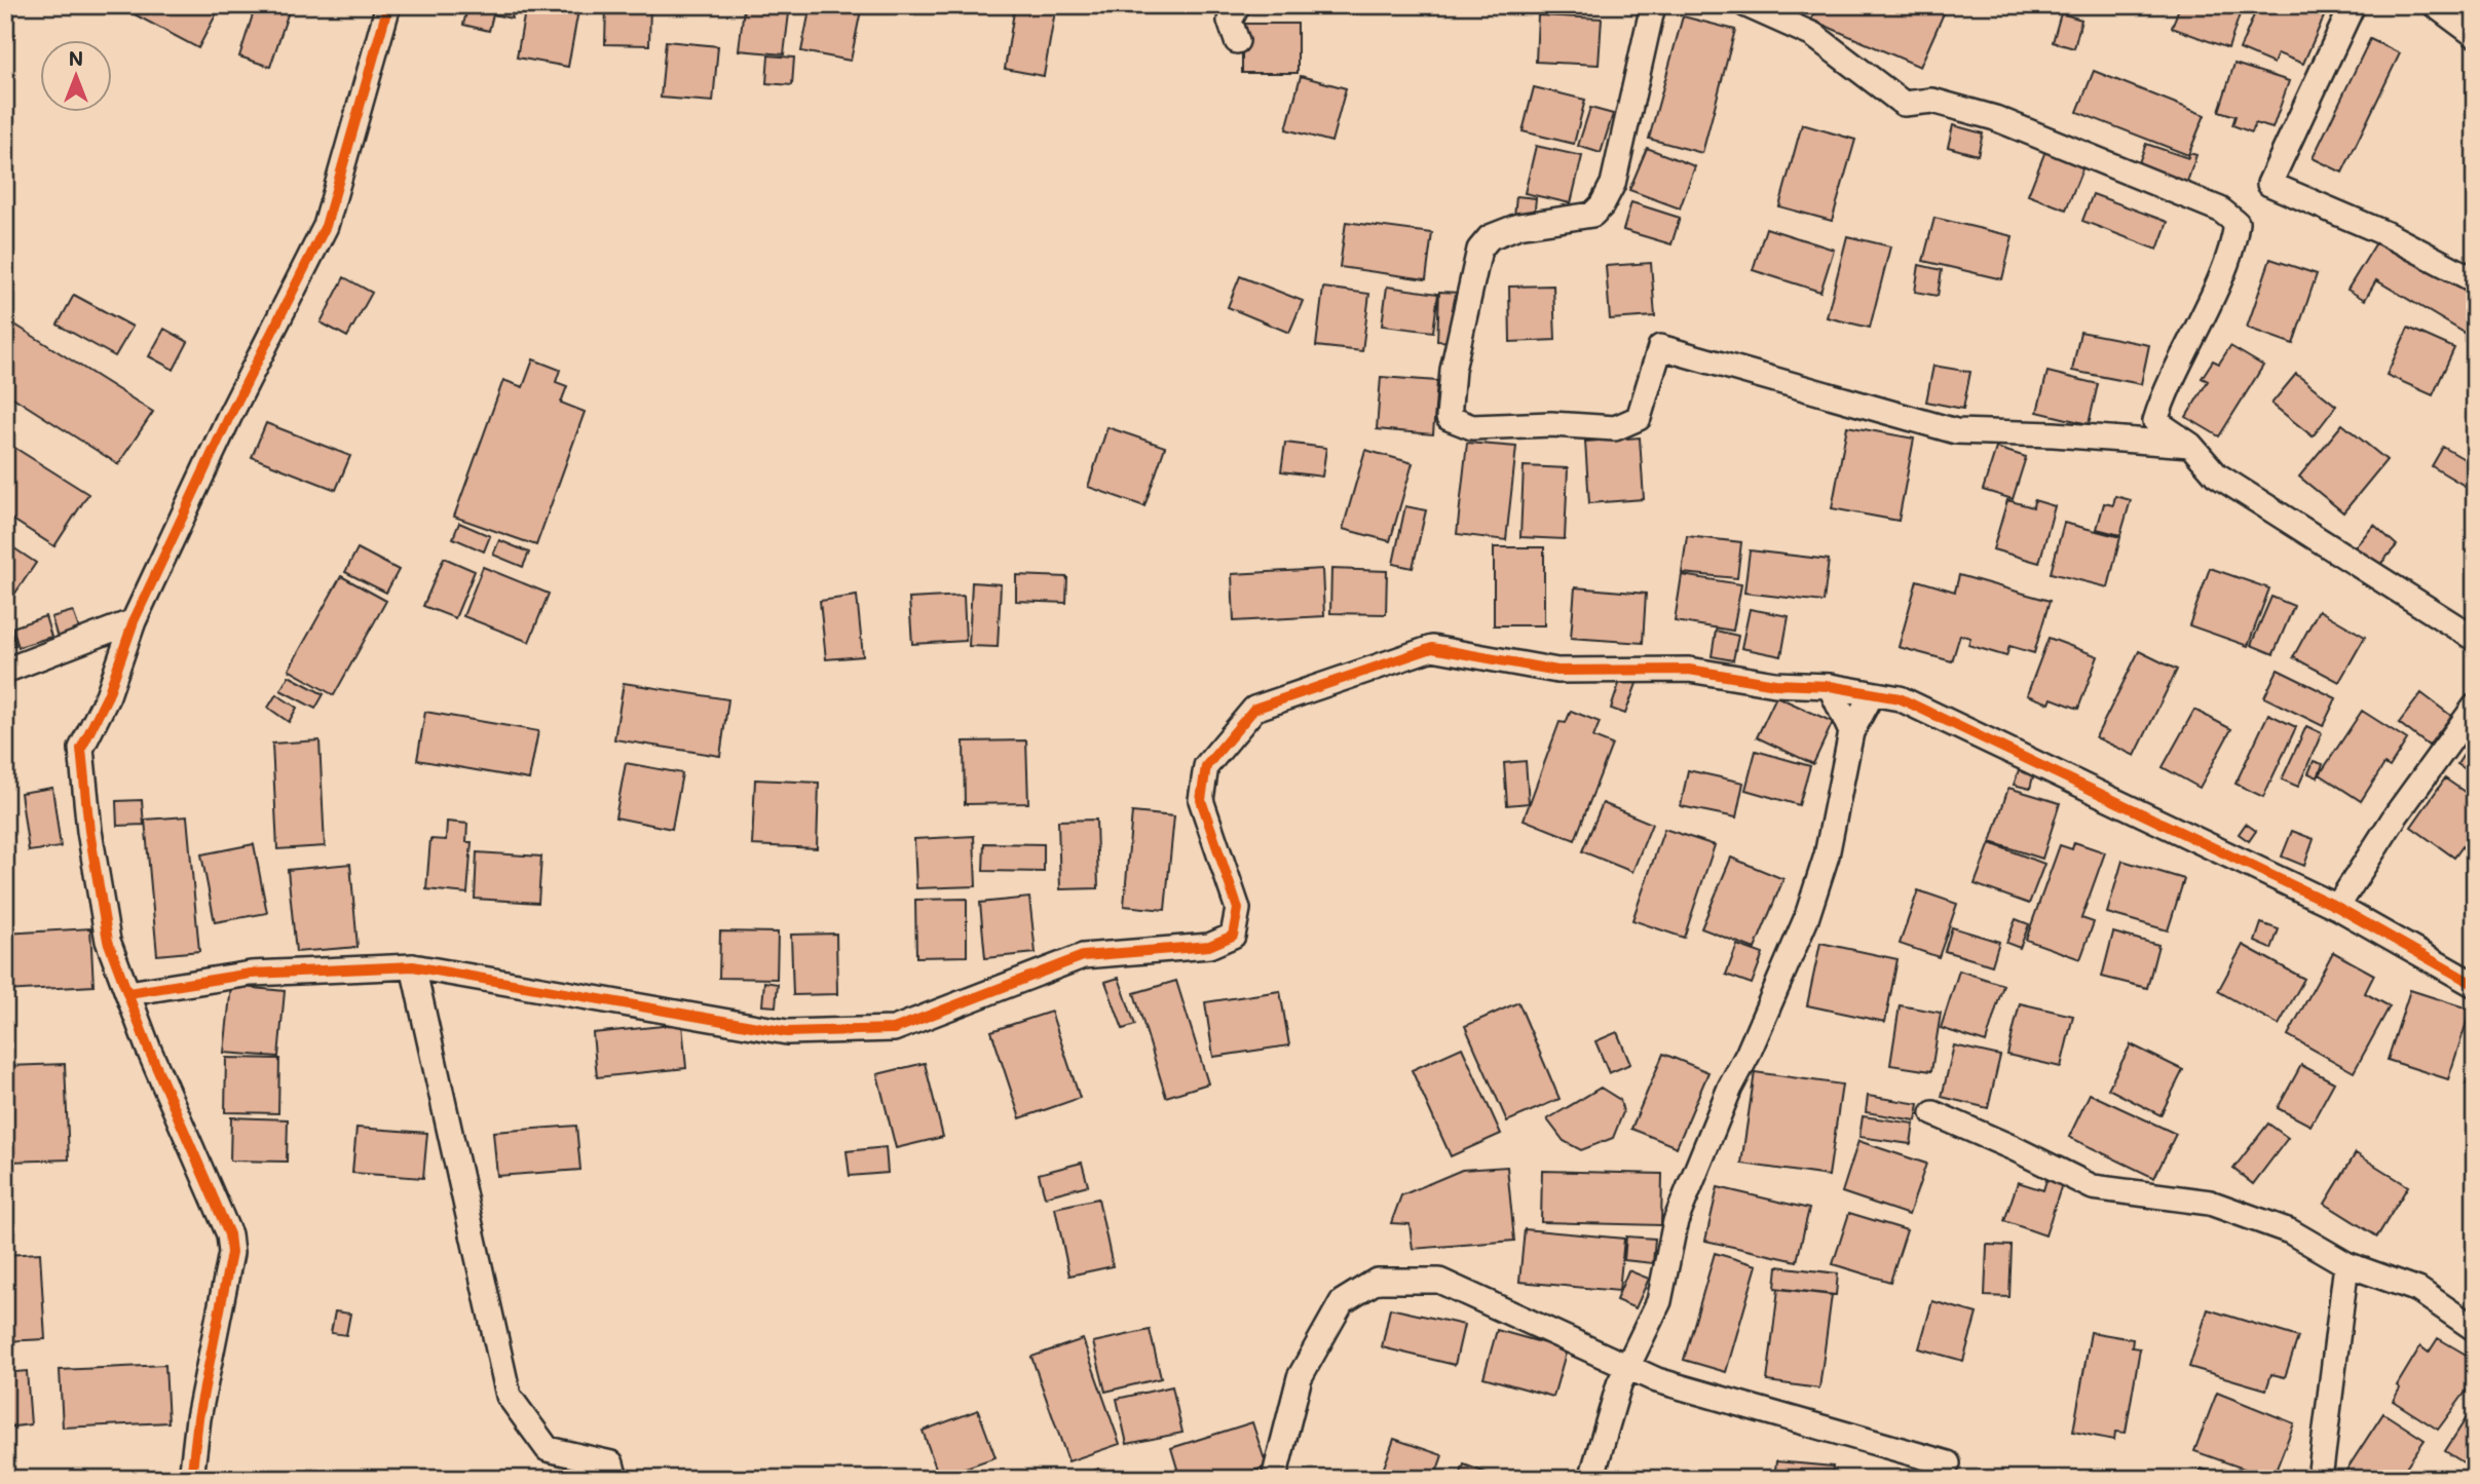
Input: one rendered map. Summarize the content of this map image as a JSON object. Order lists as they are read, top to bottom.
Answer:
{
  "north": "top"
}
